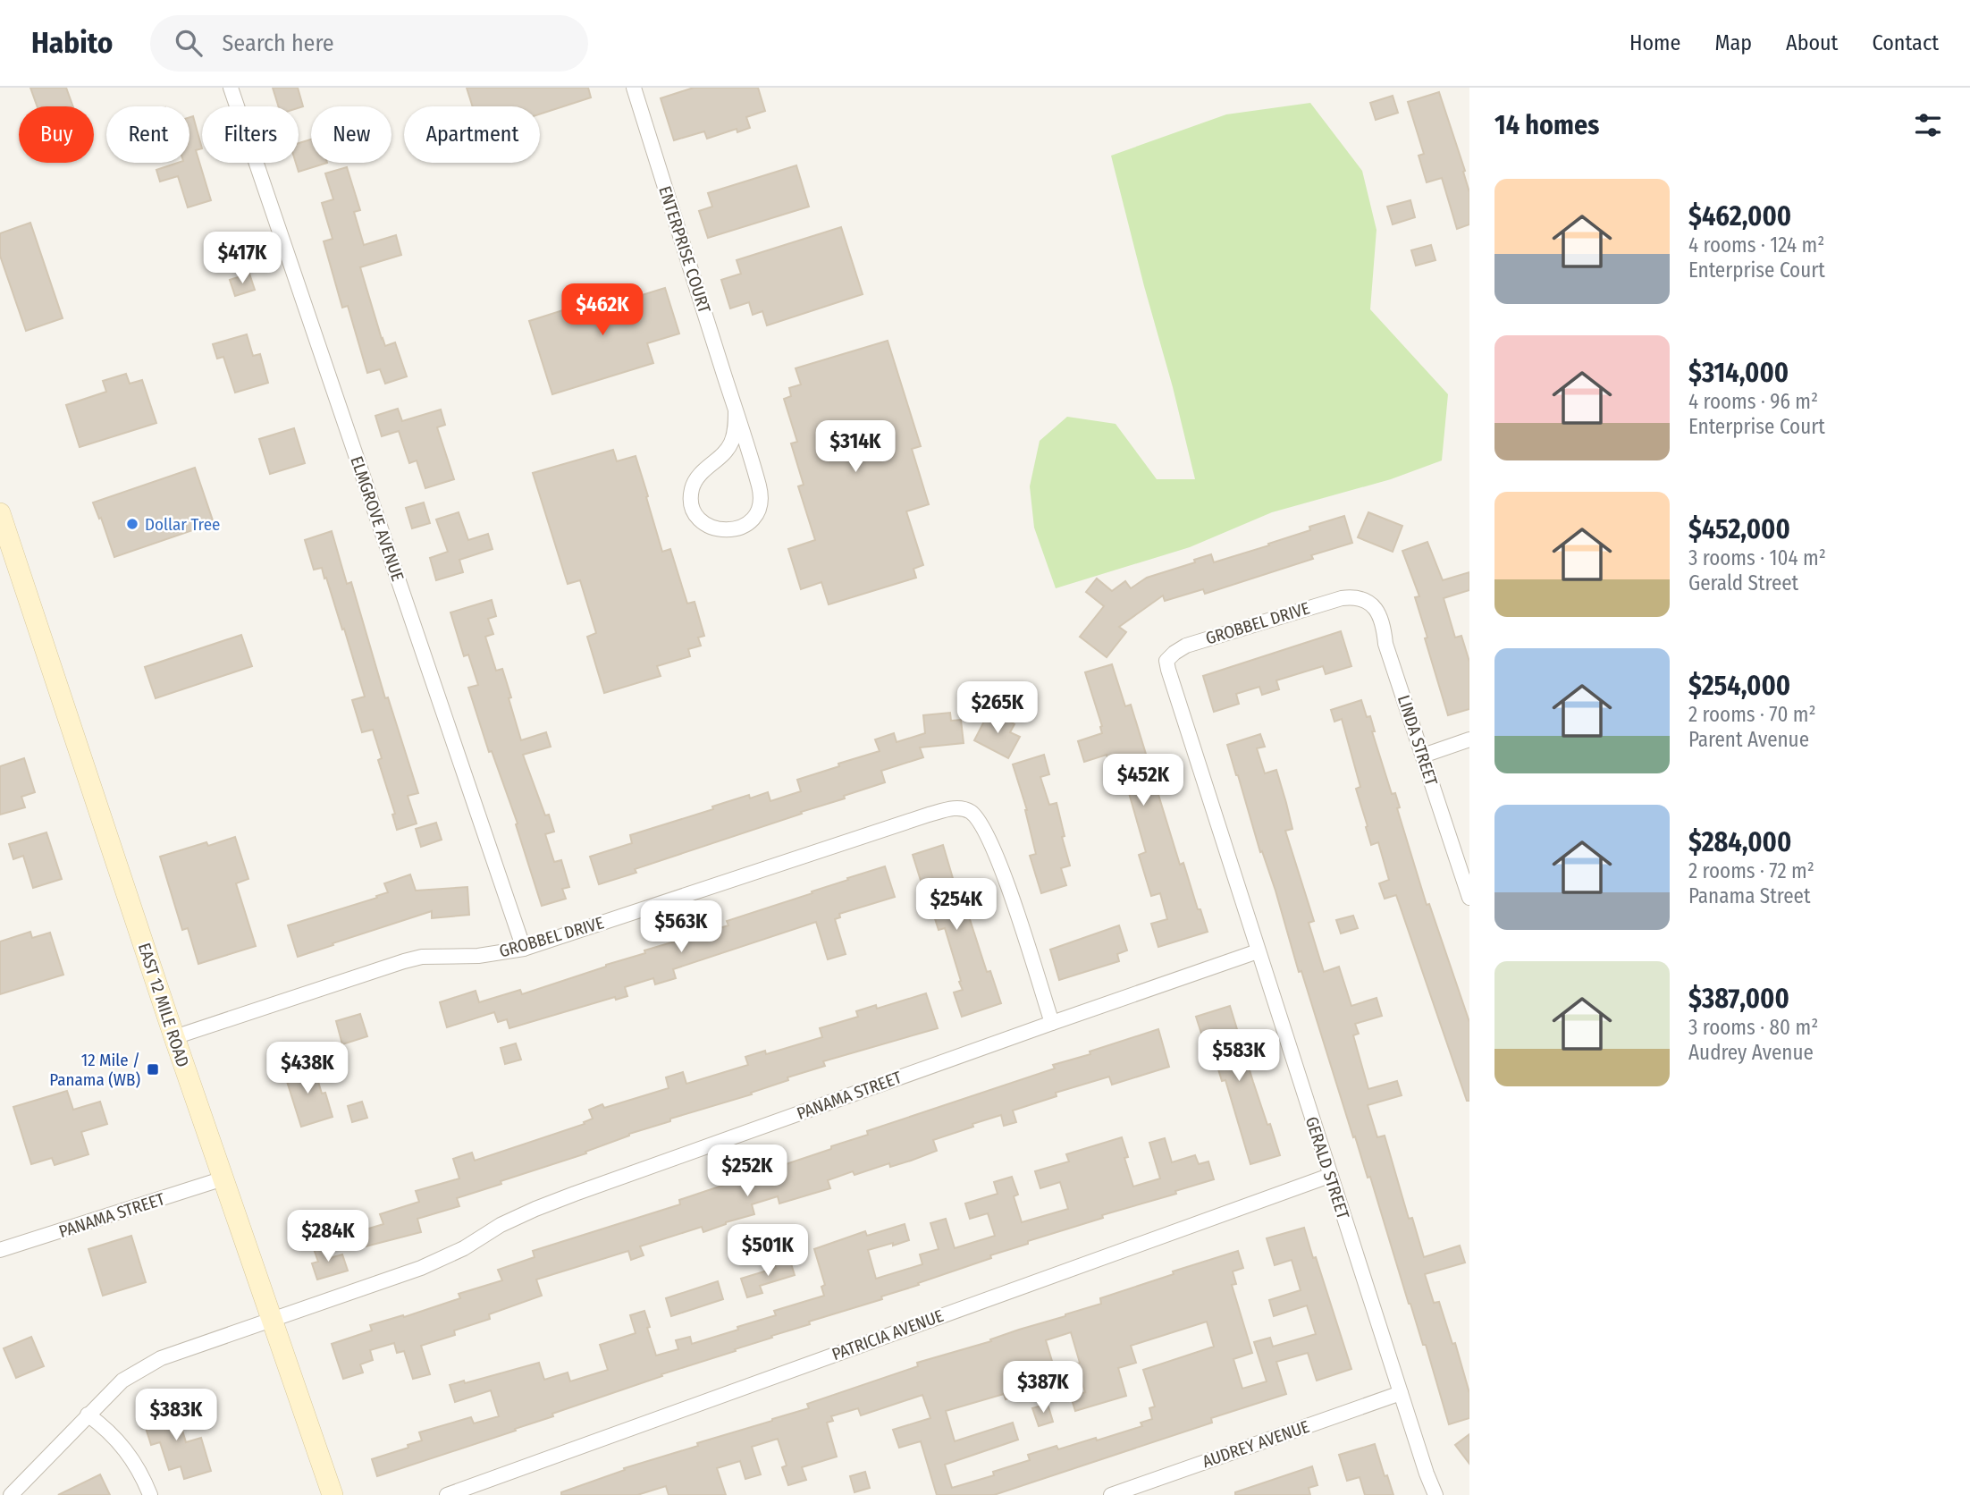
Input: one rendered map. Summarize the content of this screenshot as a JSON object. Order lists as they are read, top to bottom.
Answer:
{
  "streets": {
    "main road": ["EAST 12 MILE ROAD"],
    "street": [
      "ENTERPRISE COURT",
      "ELMGROVE AVENUE",
      "GROBBEL DRIVE",
      "LINDA STREET",
      "PANAMA STREET",
      "GERALD STREET",
      "PATRICIA AVENUE",
      "AUDREY AVENUE"
    ]
  },
  "crossings": [
    ["ELMGROVE AVENUE", "GROBBEL DRIVE"],
    ["GROBBEL DRIVE", "LINDA STREET"],
    ["GROBBEL DRIVE", "EAST 12 MILE ROAD"],
    ["GROBBEL DRIVE", "PANAMA STREET"],
    ["GROBBEL DRIVE", "GERALD STREET"],
    ["EAST 12 MILE ROAD", "PANAMA STREET"],
    ["PANAMA STREET", "GERALD STREET"],
    ["GERALD STREET", "PATRICIA AVENUE"],
    ["GERALD STREET", "AUDREY AVENUE"]
  ],
  "places": {
    "other": ["Dollar Tree"],
    "transit": ["12 Mile / Panama (WB)"]
  },
  "page": {
    "header": "Habito",
    "search": "Search here",
    "nav": [
      "Home",
      "Map",
      "About",
      "Contact"
    ],
    "heading": "14 homes",
    "chip": [
      "Buy",
      "Rent",
      "Filters",
      "New",
      "Apartment"
    ],
    "list": [
      {
        "name": "$462,000",
        "note": "4 rooms · 124 m² · Enterprise Court"
      },
      {
        "name": "$314,000",
        "note": "4 rooms · 96 m² · Enterprise Court"
      },
      {
        "name": "$452,000",
        "note": "3 rooms · 104 m² · Gerald Street"
      },
      {
        "name": "$254,000",
        "note": "2 rooms · 70 m² · Parent Avenue"
      },
      {
        "name": "$284,000",
        "note": "2 rooms · 72 m² · Panama Street"
      },
      {
        "name": "$387,000",
        "note": "3 rooms · 80 m² · Audrey Avenue"
      }
    ],
    "price": [
      "$417K",
      "$462K",
      "$314K",
      "$265K",
      "$452K",
      "$254K",
      "$563K",
      "$583K",
      "$438K",
      "$252K",
      "$284K",
      "$501K",
      "$387K",
      "$383K"
    ]
  }
}
